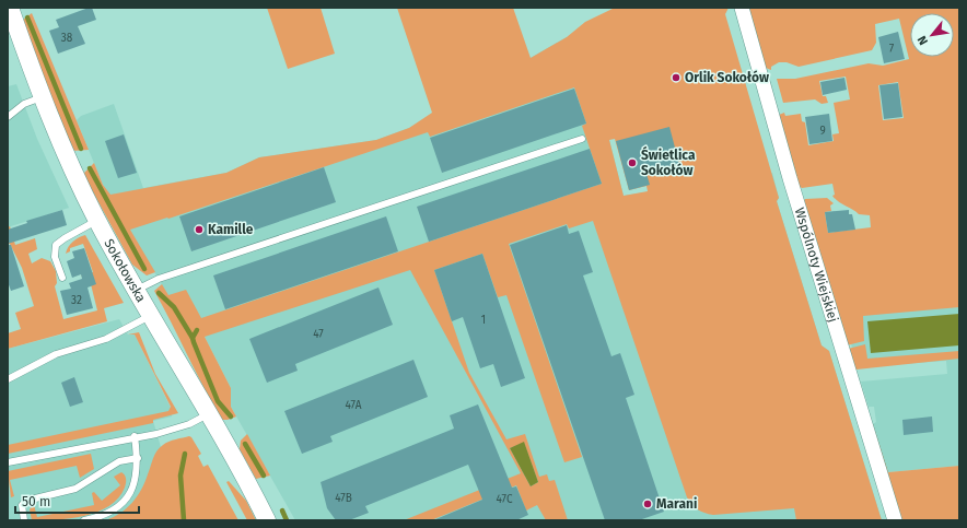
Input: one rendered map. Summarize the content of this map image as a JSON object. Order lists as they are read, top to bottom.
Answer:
{
  "streets": {
    "street": ["Wspólnoty Wiejskiej", "Sokołowska"]
  },
  "places": [
    "Orlik Sokołów",
    "Świetlica Sokołów",
    "Kamille",
    "Marani"
  ],
  "house_numbers": [
    "38",
    "7",
    "9",
    "32",
    "1",
    "47",
    "47A",
    "47B",
    "47C"
  ],
  "scale_bar": "50 m",
  "north": "bottom left"
}
